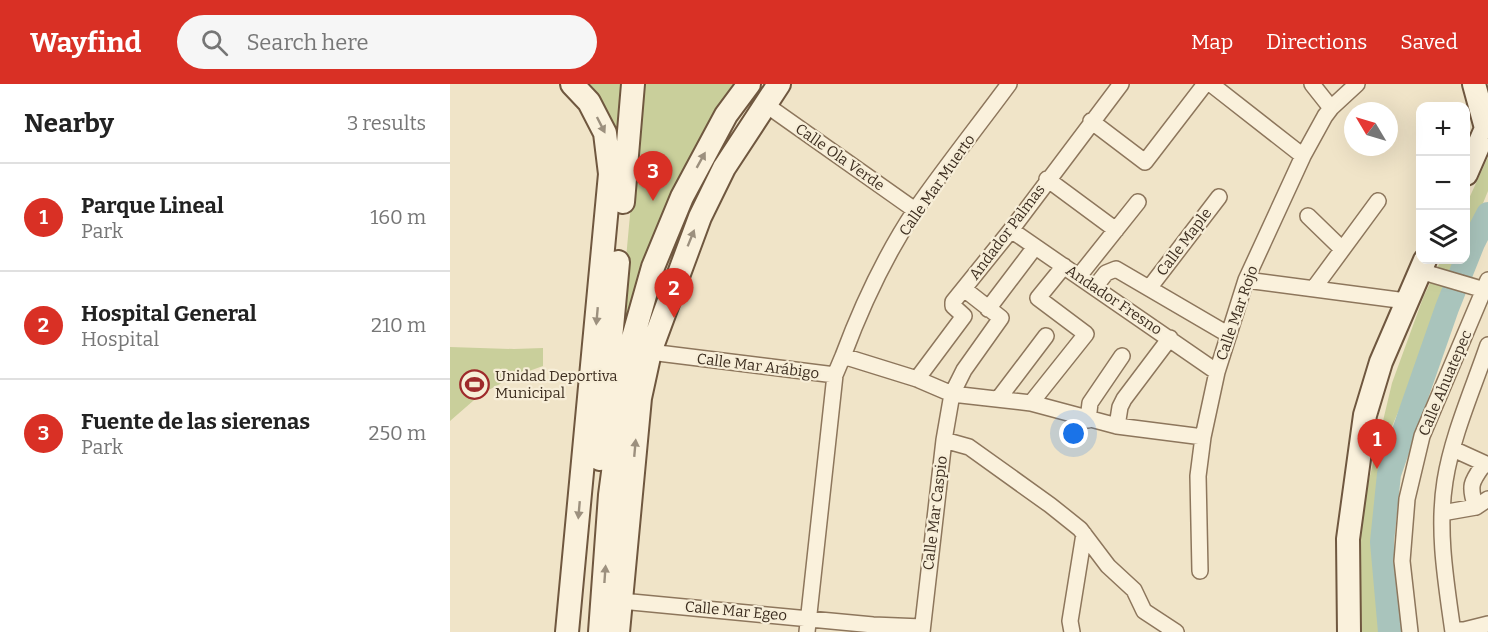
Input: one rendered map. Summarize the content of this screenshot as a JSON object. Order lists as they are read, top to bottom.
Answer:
{
  "streets": {
    "street": [
      "Calle Ola Verde",
      "Calle Mar Muerto",
      "Andador Palmas",
      "Calle Maple",
      "Andador Fresno",
      "Calle Mar Rojo",
      "Calle Mar Arábigo",
      "Calle Ahuatepec",
      "Calle Mar Caspio",
      "Calle Mar Egeo"
    ]
  },
  "crossings": [
    ["Calle Ola Verde", "Calle Mar Muerto"],
    ["Calle Mar Muerto", "Calle Mar Arábigo"],
    ["Andador Palmas", "Andador Fresno"],
    ["Andador Fresno", "Calle Mar Rojo"],
    ["Andador Fresno", "Calle Mar Caspio"],
    ["Calle Mar Caspio", "Calle Mar Egeo"]
  ],
  "places": {
    "sports": ["Unidad Deportiva Municipal"]
  },
  "north": "top left",
  "page": {
    "header": "Wayfind",
    "search": "Search here",
    "nav": ["Map", "Directions", "Saved"],
    "heading": ["Nearby", "3 results"],
    "map_buttons": ["+", "−"],
    "pins": ["3", "2", "1"],
    "list": [
      {
        "mark": "1",
        "name": "Parque Lineal",
        "note": "Park",
        "value": "160 m"
      },
      {
        "mark": "2",
        "name": "Hospital General",
        "note": "Hospital",
        "value": "210 m"
      },
      {
        "mark": "3",
        "name": "Fuente de las sierenas",
        "note": "Park",
        "value": "250 m"
      }
    ]
  }
}
